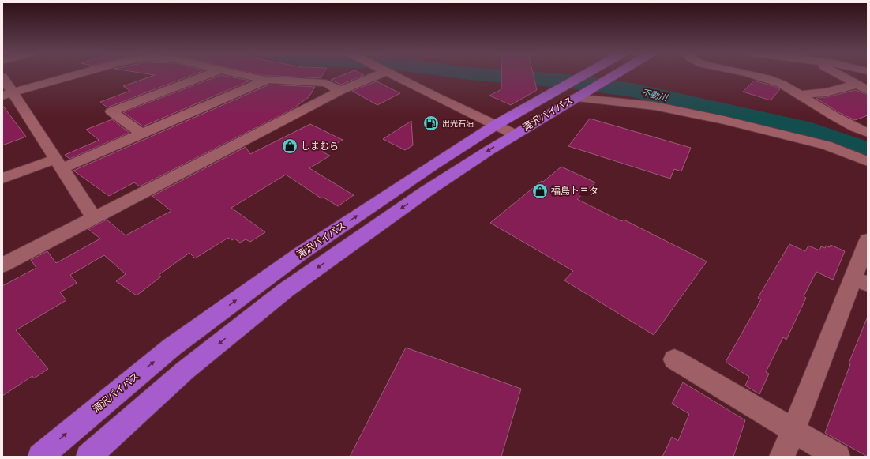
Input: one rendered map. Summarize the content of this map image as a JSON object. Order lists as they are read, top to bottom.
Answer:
{
  "streets": {
    "highway": ["滝沢バイパス"]
  },
  "water": ["不動川"],
  "places": {
    "fuel station": ["出光石油"],
    "shop": ["しまむら", "福島トヨタ"]
  }
}
